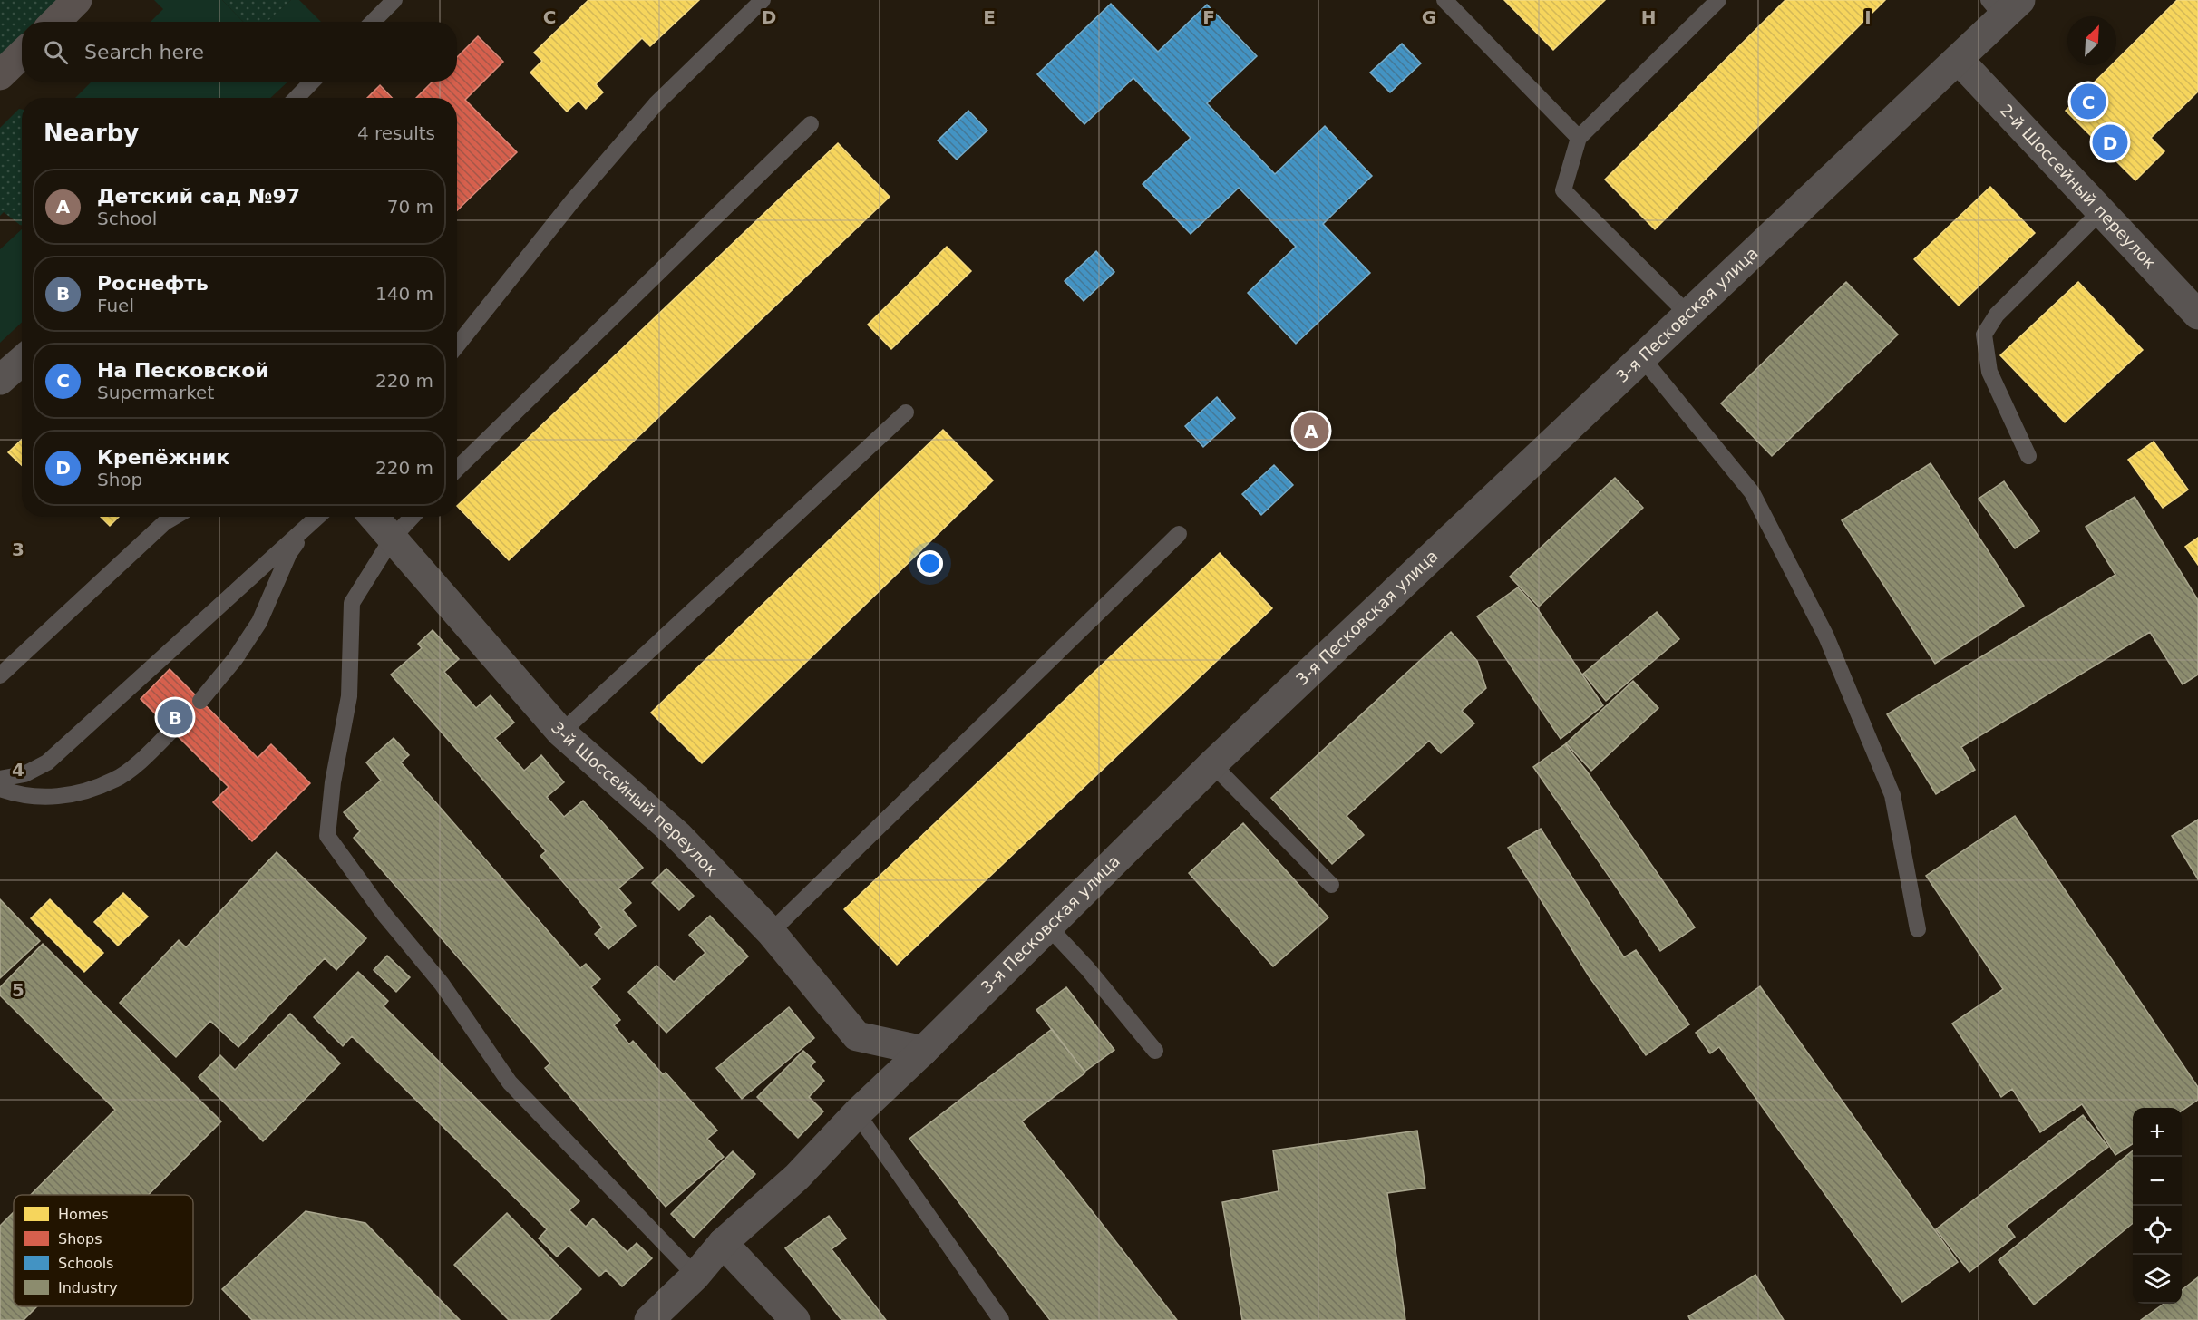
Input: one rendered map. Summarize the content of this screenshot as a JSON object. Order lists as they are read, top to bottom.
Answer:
{
  "streets": {
    "street": ["2-й Шоссейный переулок", "3-я Песковская улица", "3-й Шоссейный переулок"]
  },
  "crossings": [
    ["2-й Шоссейный переулок", "3-я Песковская улица"],
    ["3-я Песковская улица", "3-й Шоссейный переулок"]
  ],
  "legend": [
    "Homes",
    "Shops",
    "Schools",
    "Industry"
  ],
  "north": "top right",
  "page": {
    "search": "Search here",
    "pins": [
      "C",
      "D",
      "A",
      "B"
    ],
    "heading": ["Nearby", "4 results"],
    "list": [
      {
        "mark": "A",
        "name": "Детский сад №97",
        "note": "School",
        "value": "70 m"
      },
      {
        "mark": "B",
        "name": "Роснефть",
        "note": "Fuel",
        "value": "140 m"
      },
      {
        "mark": "C",
        "name": "На Песковской",
        "note": "Supermarket",
        "value": "220 m"
      },
      {
        "mark": "D",
        "name": "Крепёжник",
        "note": "Shop",
        "value": "220 m"
      }
    ],
    "map_buttons": ["+", "−"]
  },
  "grid": {
    "columns": [
      "C",
      "D",
      "E",
      "F",
      "G",
      "H",
      "I"
    ],
    "rows": ["3", "4", "5"]
  }
}
